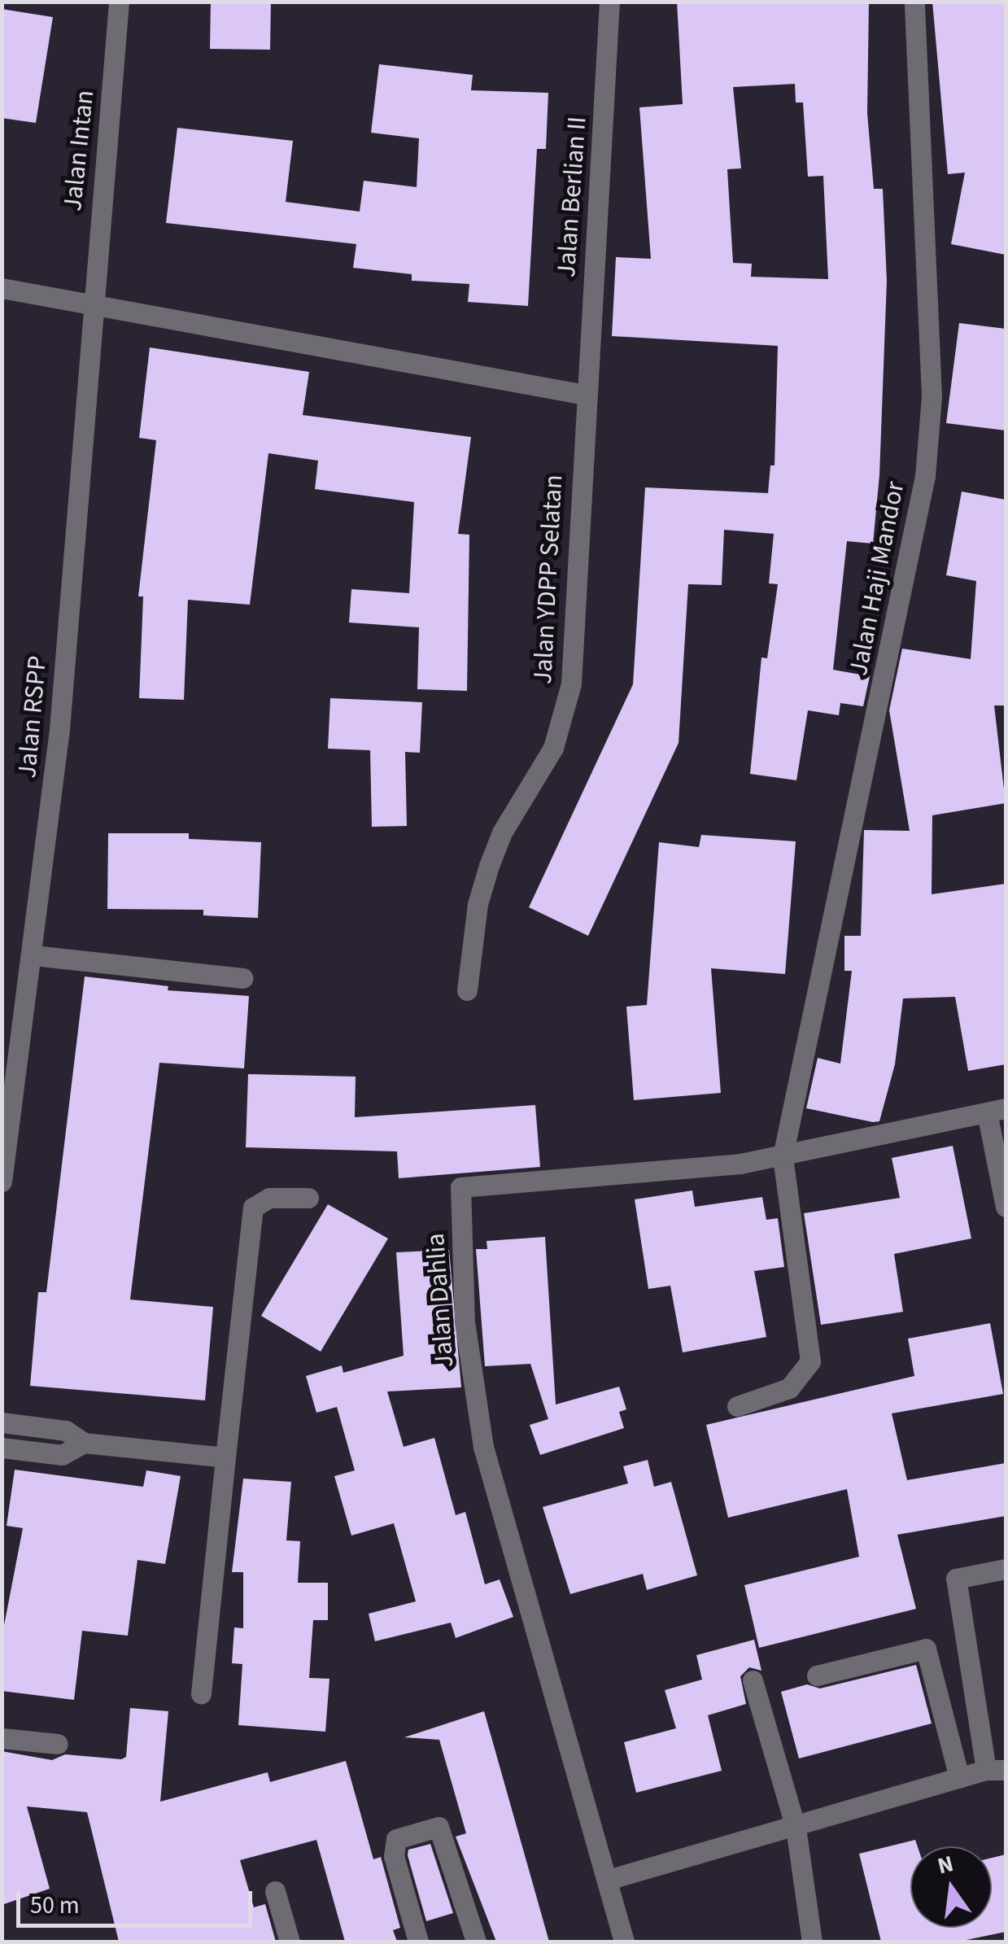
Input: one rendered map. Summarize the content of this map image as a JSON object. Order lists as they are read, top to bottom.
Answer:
{
  "streets": {
    "street": [
      "Jalan Intan",
      "Jalan Berlian II",
      "Jalan Haji Mandor",
      "Jalan YDPP Selatan",
      "Jalan RSPP",
      "Jalan Dahlia"
    ]
  },
  "crossings": [
    ["Jalan Intan", "Jalan RSPP"],
    ["Jalan Berlian II", "Jalan YDPP Selatan"],
    ["Jalan Haji Mandor", "Jalan Dahlia"]
  ],
  "scale_bar": "50 m",
  "north": "top"
}
